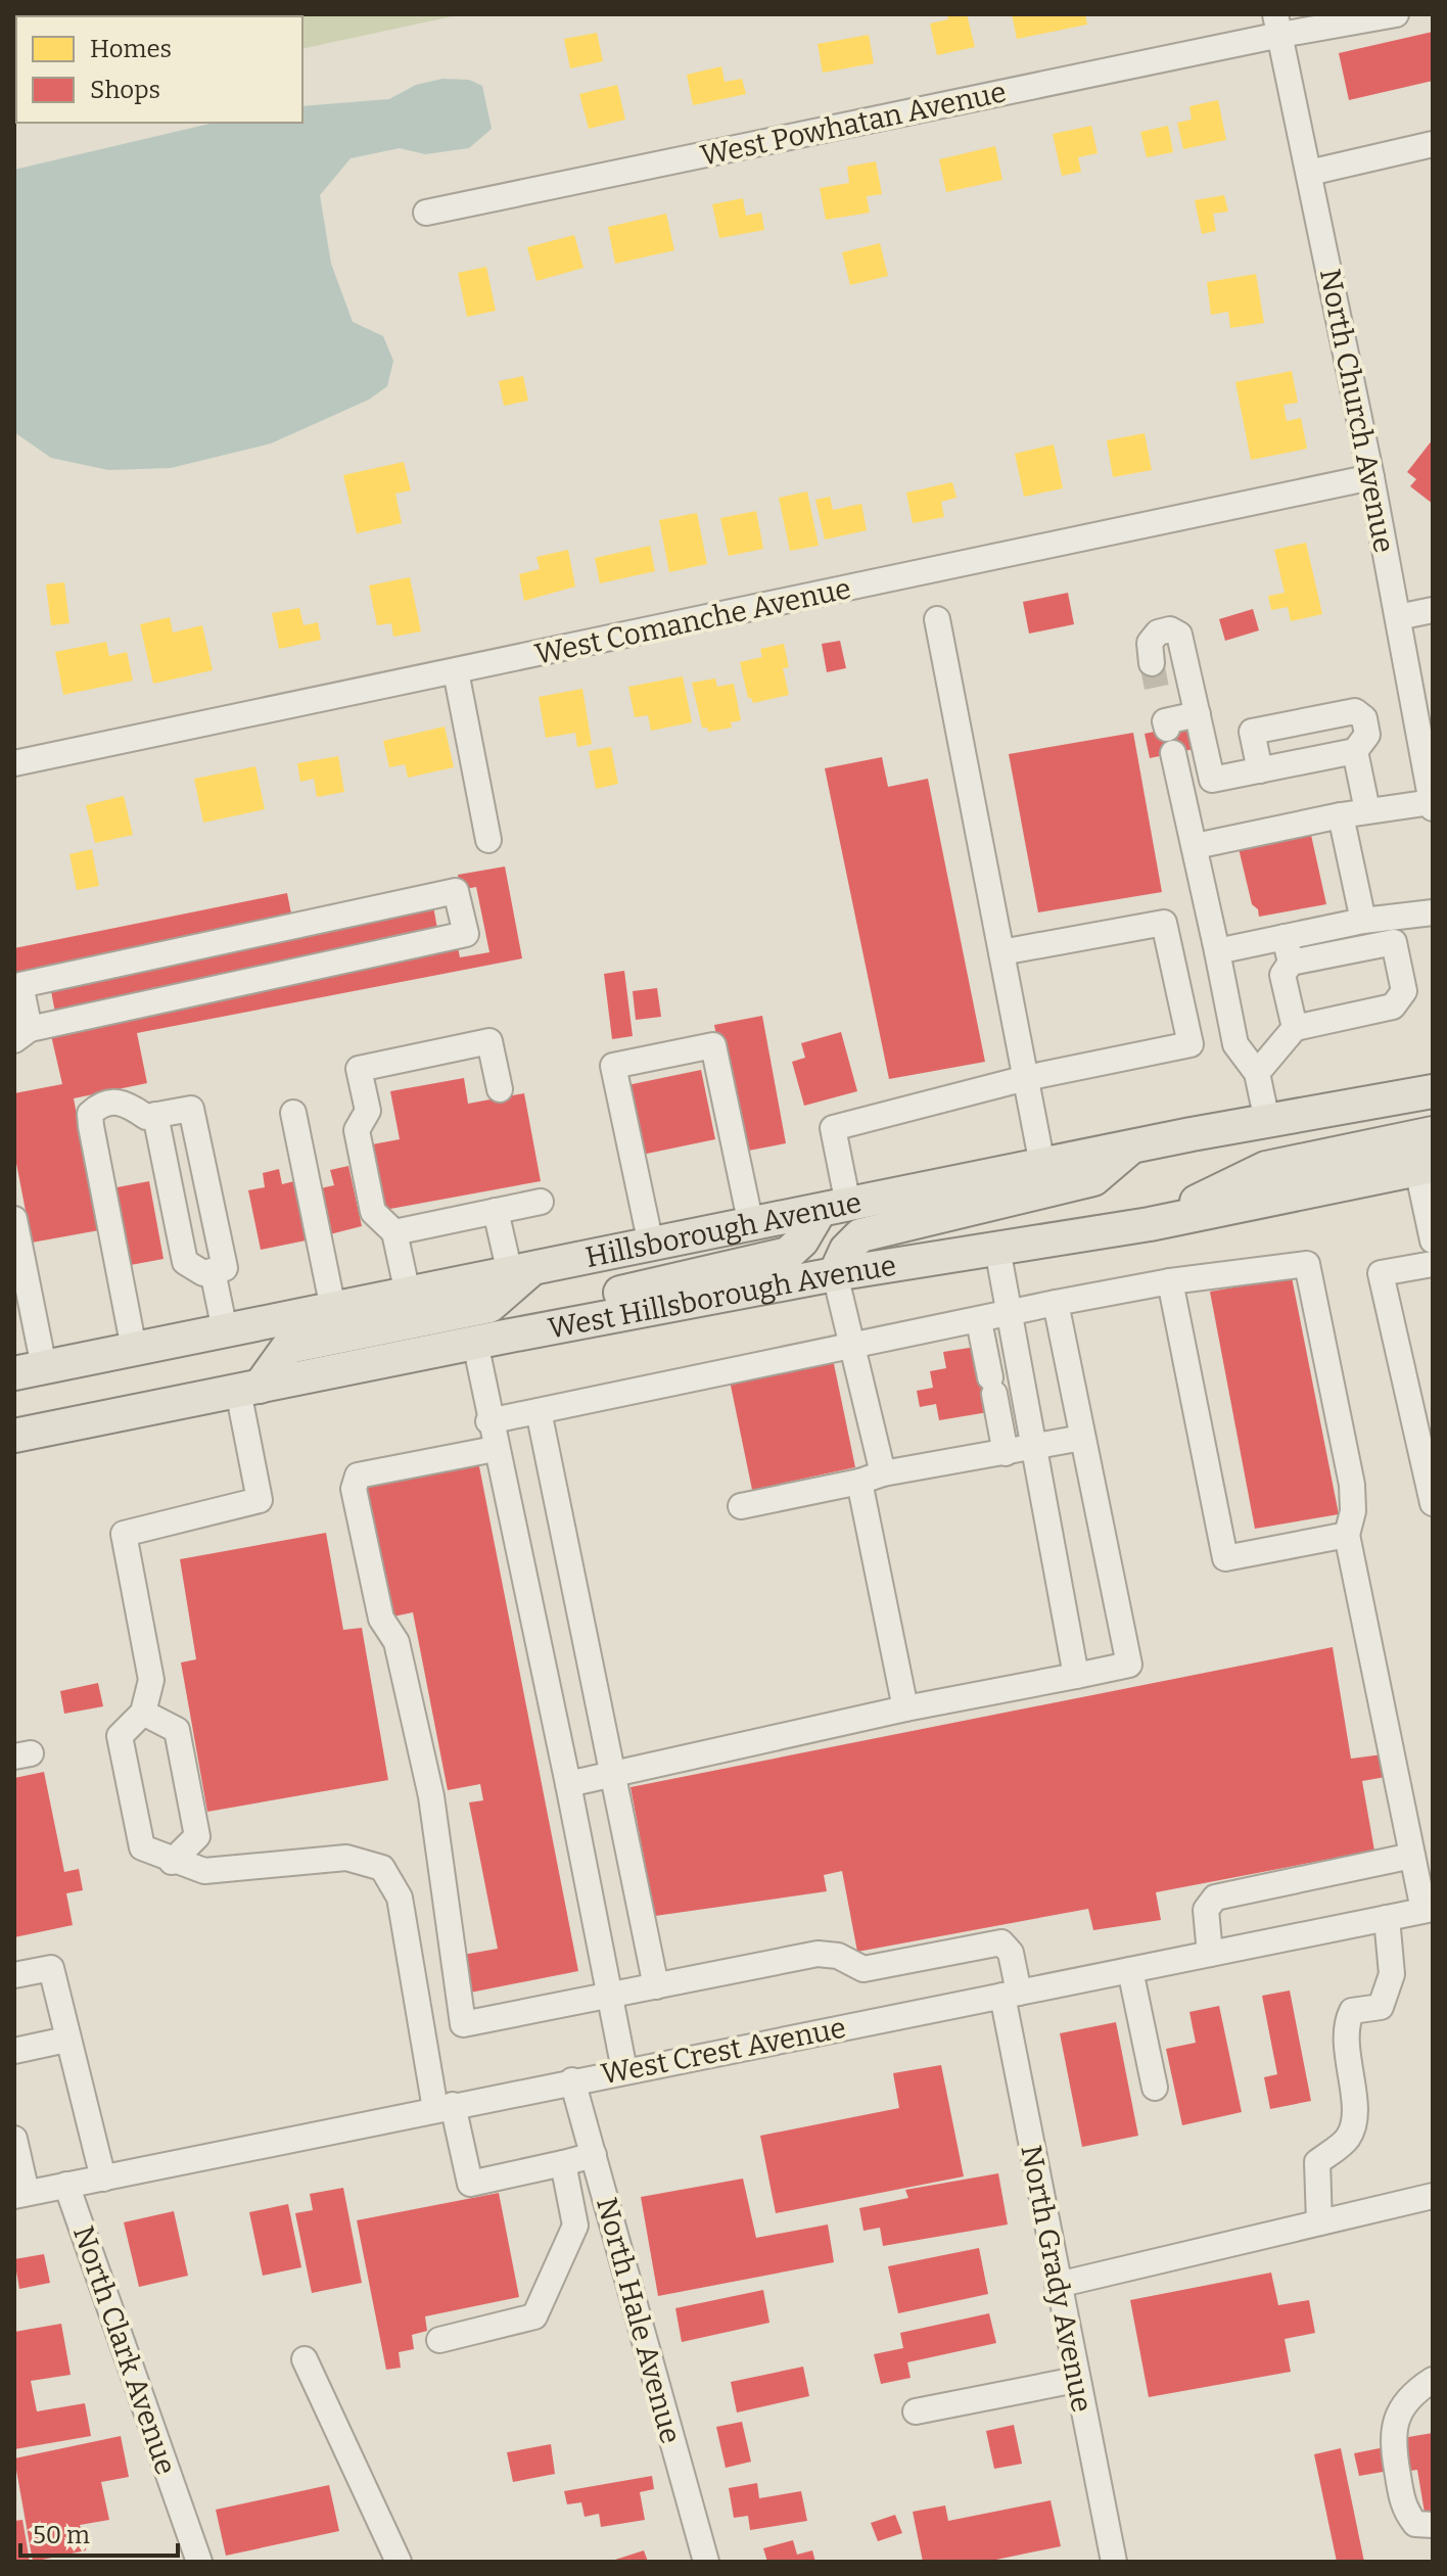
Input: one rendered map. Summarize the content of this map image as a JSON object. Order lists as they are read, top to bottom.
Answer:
{
  "streets": {
    "main road": ["Hillsborough Avenue", "West Hillsborough Avenue"],
    "street": [
      "West Powhatan Avenue",
      "North Church Avenue",
      "West Comanche Avenue",
      "West Crest Avenue",
      "North Grady Avenue",
      "North Hale Avenue",
      "North Clark Avenue"
    ]
  },
  "crossings": [
    ["West Powhatan Avenue", "North Church Avenue"],
    ["North Church Avenue", "West Comanche Avenue"],
    ["West Crest Avenue", "North Grady Avenue"],
    ["West Crest Avenue", "North Hale Avenue"],
    ["West Crest Avenue", "North Clark Avenue"]
  ],
  "legend": ["Homes", "Shops"],
  "scale_bar": "50 m"
}
